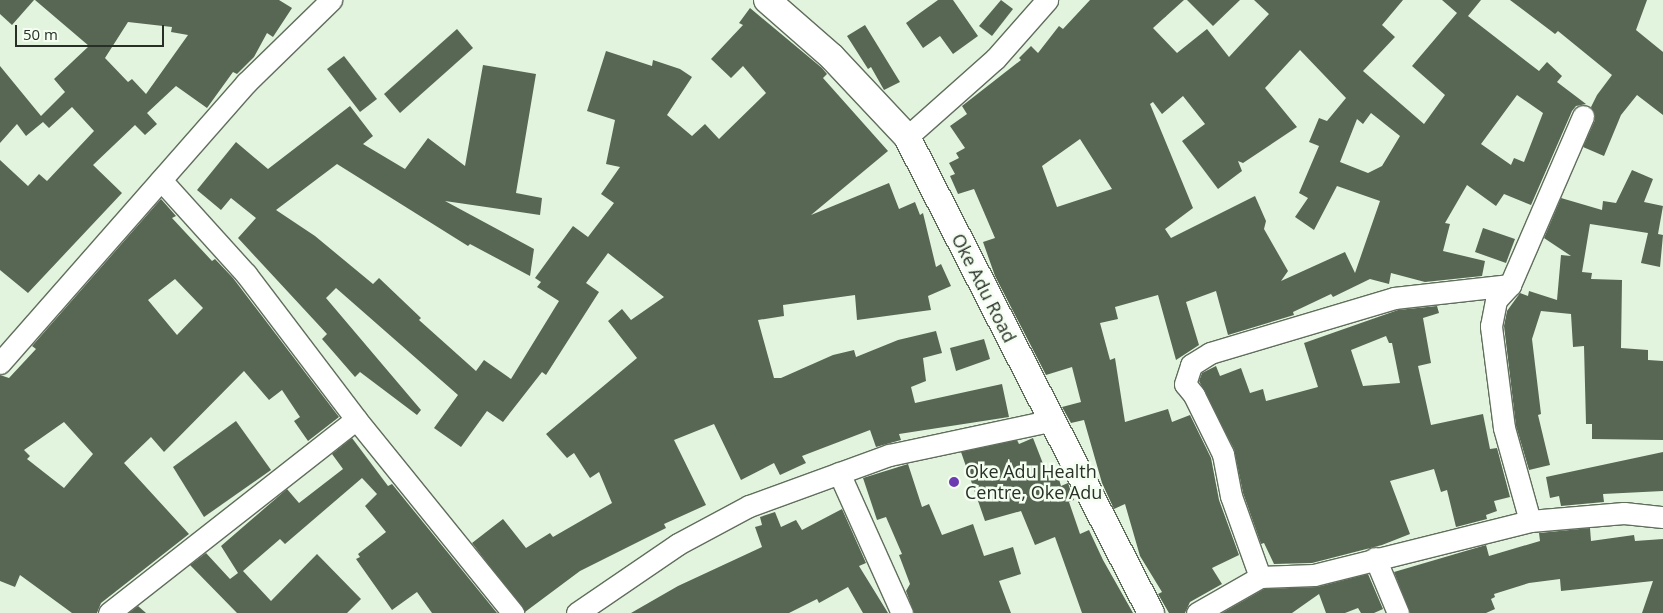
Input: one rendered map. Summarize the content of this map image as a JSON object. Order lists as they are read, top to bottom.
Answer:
{
  "streets": {
    "street": ["Oke Adu Road"]
  },
  "places": ["Oke Adu Health Centre, Oke Adu"],
  "scale_bar": "50 m"
}
